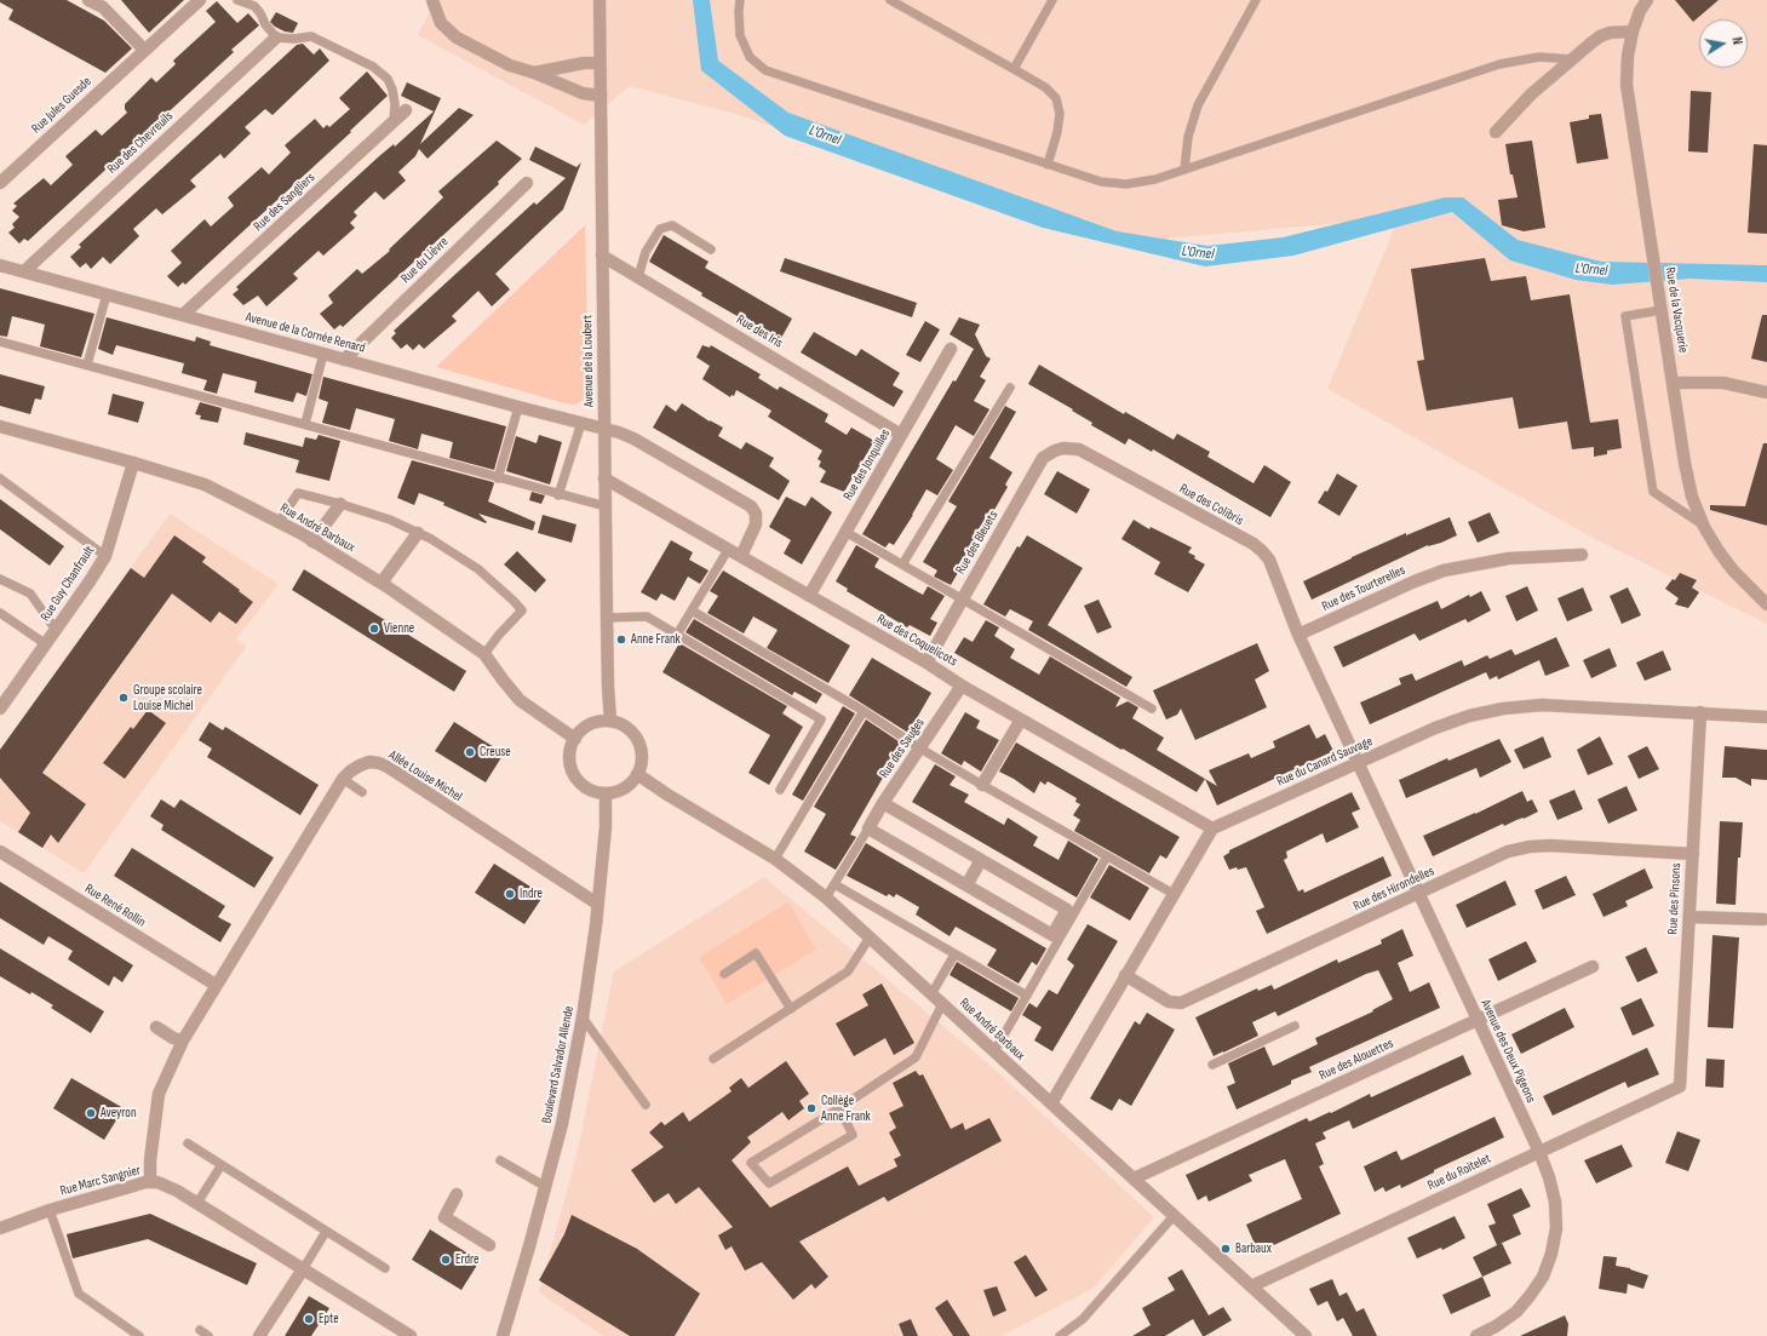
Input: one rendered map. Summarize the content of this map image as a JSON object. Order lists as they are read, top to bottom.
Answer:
{
  "streets": {
    "street": [
      "Rue Jules Guesde",
      "Rue des Chevreuils",
      "Rue des Sangliers",
      "Rue du Lièvre",
      "Rue de la Vacquerie",
      "Rue des Iris",
      "Avenue de la Cornée Renard",
      "Avenue de la Loubert",
      "Rue des Jonquilles",
      "Rue des Colibris",
      "Rue André Barbaux",
      "Rue des Bleuets",
      "Rue Guy Chanfrault",
      "Rue des Tourterelles",
      "Rue des Coquelicots",
      "Rue des Sauges",
      "Rue du Canard Sauvage",
      "Allée Louise Michel",
      "Rue des Hirondelles",
      "Rue des Pinsons",
      "Rue René Rollin",
      "Avenue des Deux Pigeons",
      "Rue des Alouettes",
      "Boulevard Salvador Allende",
      "Rue du Roitelet",
      "Rue Marc Sangnier"
    ]
  },
  "crossings": [
    ["Rue des Chevreuils", "Avenue de la Cornée Renard"],
    ["Rue des Sangliers", "Avenue de la Cornée Renard"],
    ["Rue du Lièvre", "Avenue de la Cornée Renard"],
    ["Rue des Iris", "Avenue de la Loubert"],
    ["Rue des Iris", "Rue des Jonquilles"],
    ["Avenue de la Cornée Renard", "Avenue de la Loubert"],
    ["Avenue de la Cornée Renard", "Rue des Coquelicots"],
    ["Avenue de la Loubert", "Rue André Barbaux"],
    ["Avenue de la Loubert", "Rue des Coquelicots"],
    ["Avenue de la Loubert", "Boulevard Salvador Allende"],
    ["Rue des Jonquilles", "Rue des Coquelicots"],
    ["Rue des Colibris", "Rue des Bleuets"],
    ["Rue des Colibris", "Rue des Tourterelles"],
    ["Rue André Barbaux", "Rue Guy Chanfrault"],
    ["Rue André Barbaux", "Rue des Alouettes"],
    ["Rue André Barbaux", "Boulevard Salvador Allende"],
    ["Rue André Barbaux", "Rue du Roitelet"],
    ["Rue des Bleuets", "Rue des Coquelicots"],
    ["Rue des Coquelicots", "Rue des Sauges"],
    ["Rue des Coquelicots", "Rue du Canard Sauvage"],
    ["Rue du Canard Sauvage", "Rue des Pinsons"],
    ["Rue du Canard Sauvage", "Avenue des Deux Pigeons"],
    ["Allée Louise Michel", "Rue René Rollin"],
    ["Allée Louise Michel", "Boulevard Salvador Allende"],
    ["Allée Louise Michel", "Rue Marc Sangnier"],
    ["Rue des Hirondelles", "Rue des Pinsons"],
    ["Rue des Hirondelles", "Avenue des Deux Pigeons"],
    ["Rue des Pinsons", "Rue du Roitelet"],
    ["Avenue des Deux Pigeons", "Rue des Alouettes"],
    ["Avenue des Deux Pigeons", "Rue du Roitelet"]
  ],
  "water": ["L'Ornel"],
  "places": [
    "Vienne",
    "Anne Frank",
    "Groupe scolaire Louise Michel",
    "Creuse",
    "Indre",
    "Collège Anne Frank",
    "Aveyron",
    "Barbaux",
    "Erdre",
    "Epte"
  ],
  "north": "right"
}
